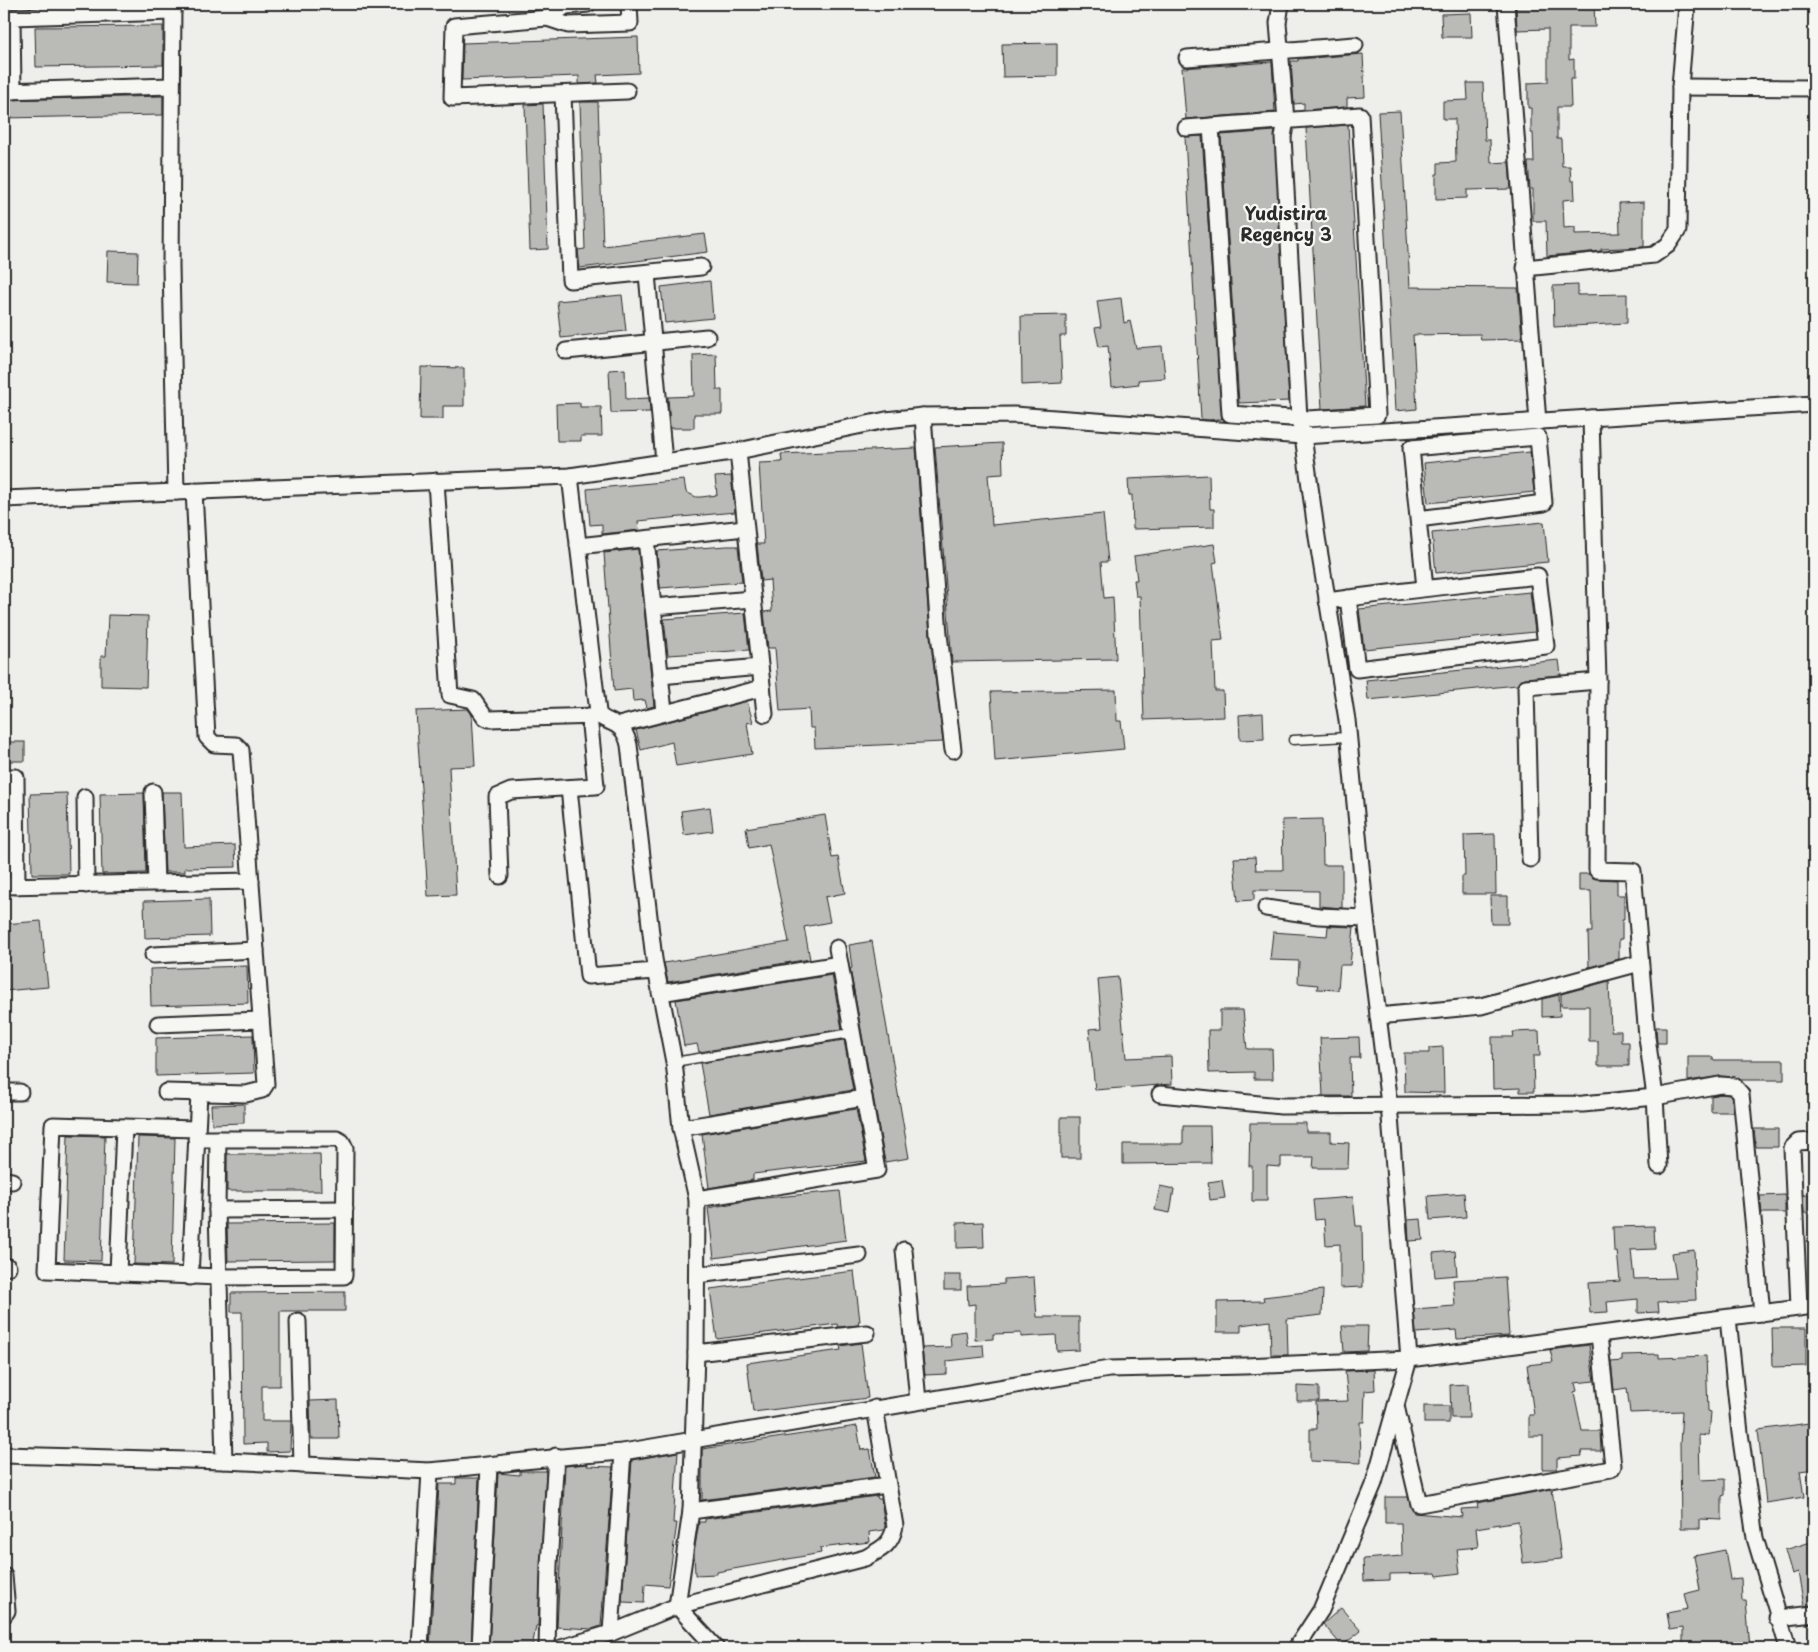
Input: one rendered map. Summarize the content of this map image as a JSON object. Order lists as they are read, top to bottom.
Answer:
{
  "districts": ["Yudistira Regency 3"]
}
